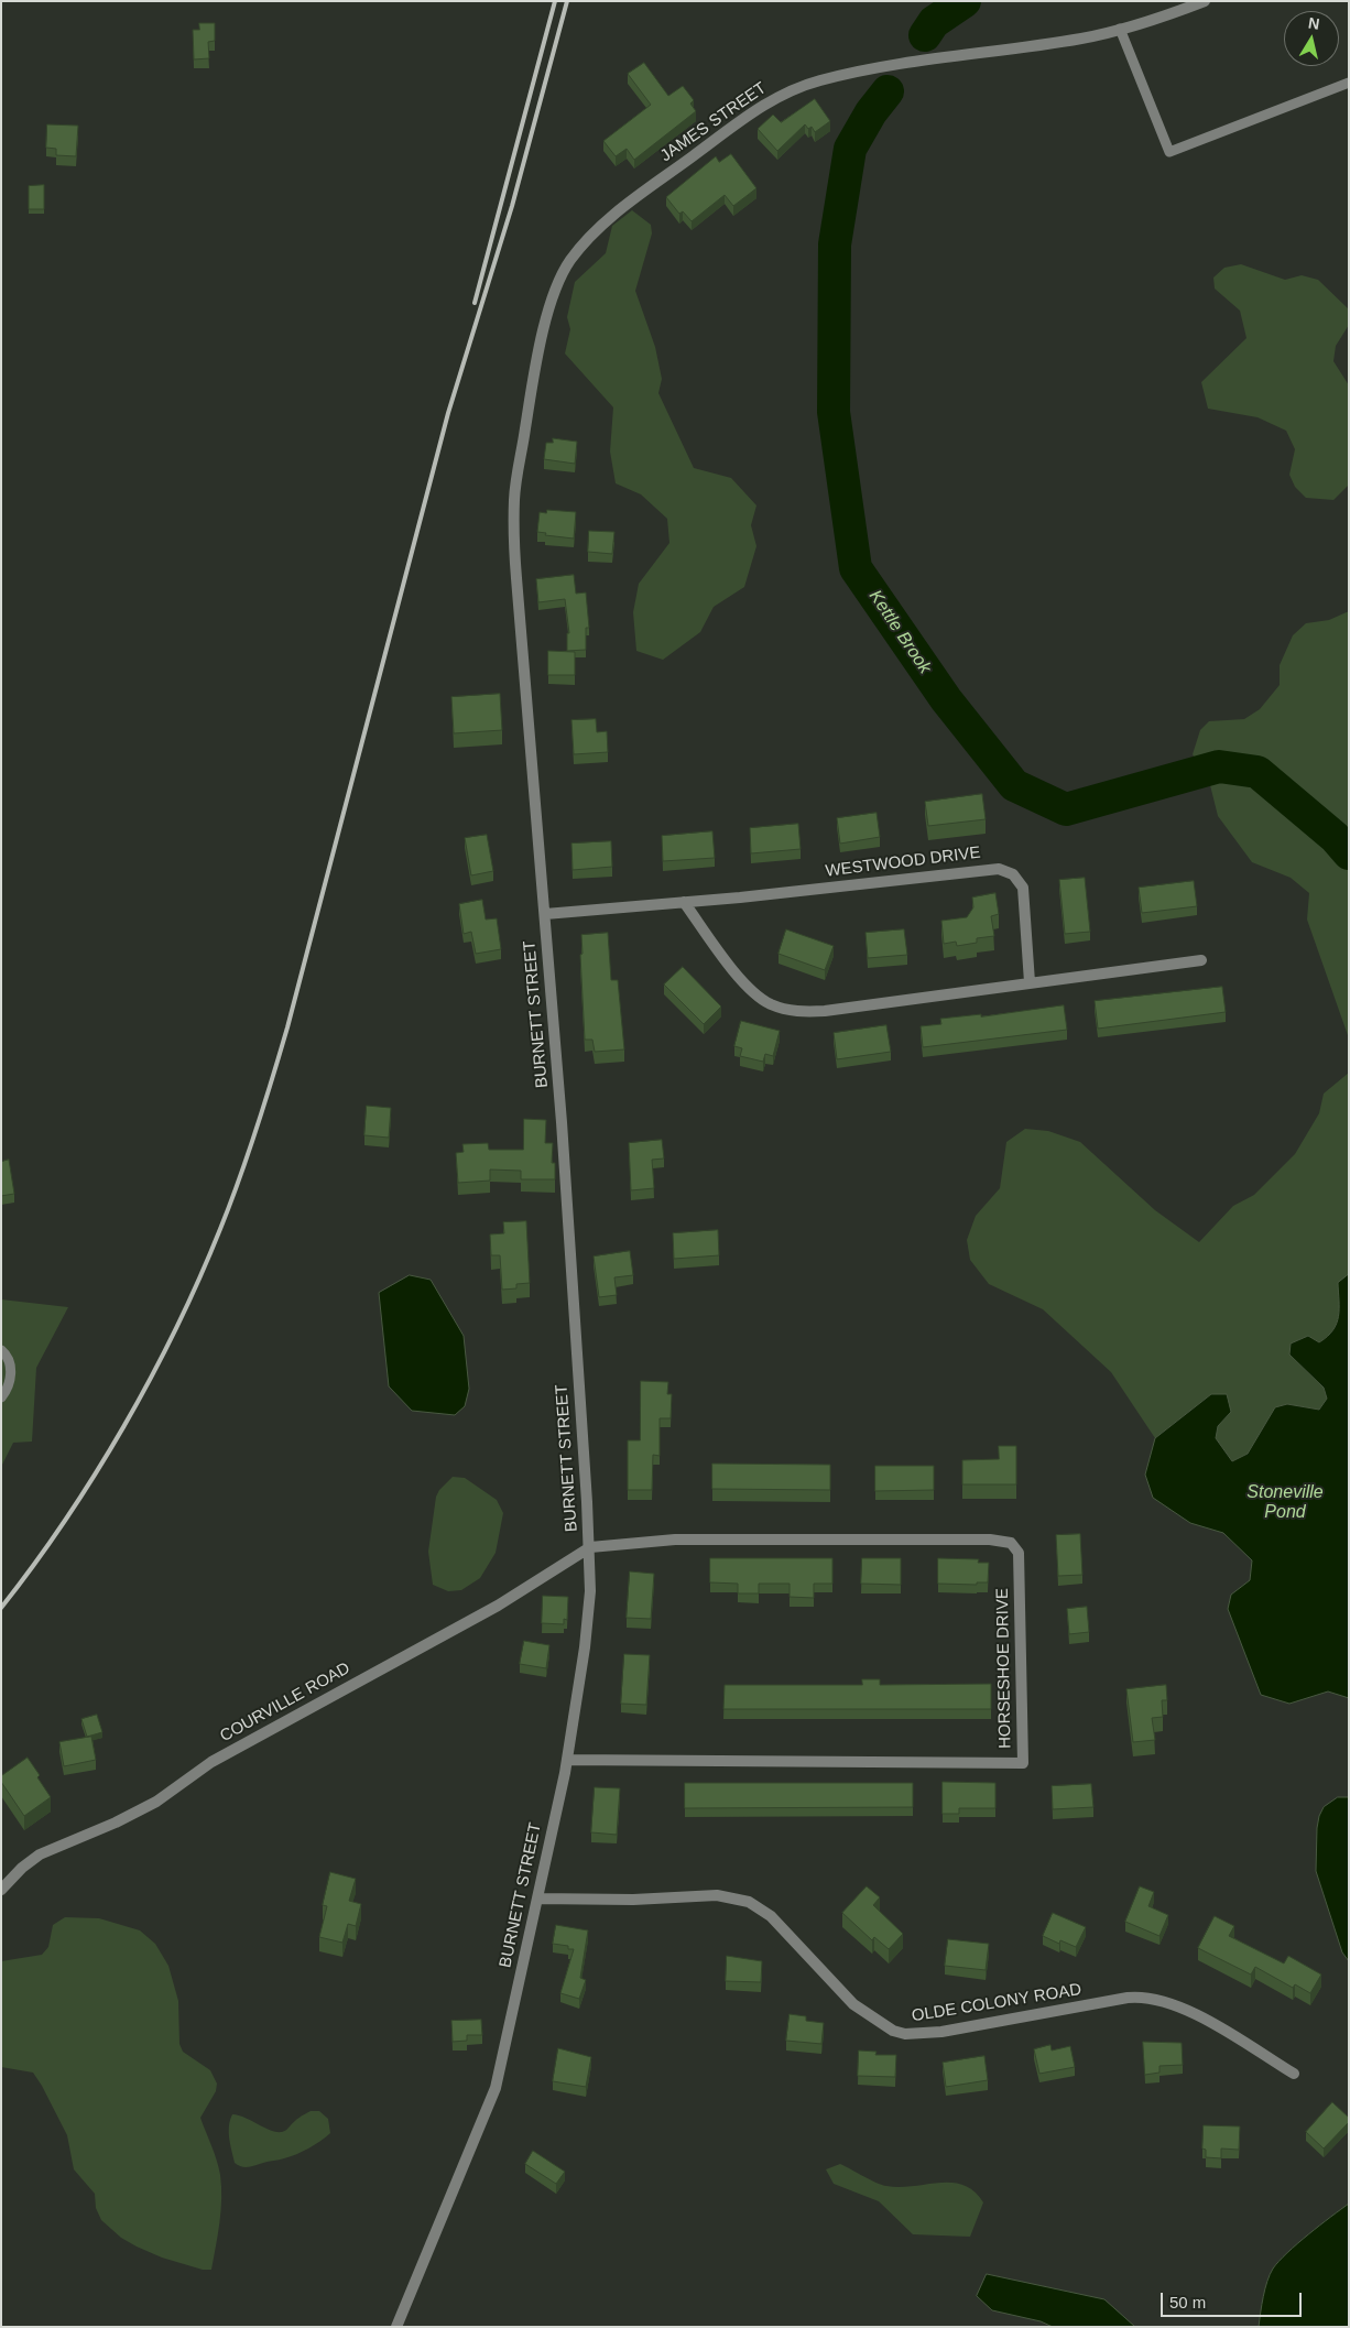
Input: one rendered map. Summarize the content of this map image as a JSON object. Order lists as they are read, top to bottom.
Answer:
{
  "streets": {
    "street": [
      "JAMES STREET",
      "WESTWOOD DRIVE",
      "BURNETT STREET",
      "HORSESHOE DRIVE",
      "COURVILLE ROAD",
      "OLDE COLONY ROAD"
    ]
  },
  "crossings": [
    ["JAMES STREET", "BURNETT STREET"],
    ["WESTWOOD DRIVE", "BURNETT STREET"],
    ["BURNETT STREET", "HORSESHOE DRIVE"],
    ["BURNETT STREET", "COURVILLE ROAD"],
    ["BURNETT STREET", "OLDE COLONY ROAD"],
    ["HORSESHOE DRIVE", "COURVILLE ROAD"]
  ],
  "water": ["Kettle Brook", "Stoneville Pond"],
  "scale_bar": "50 m",
  "north": "top"
}
